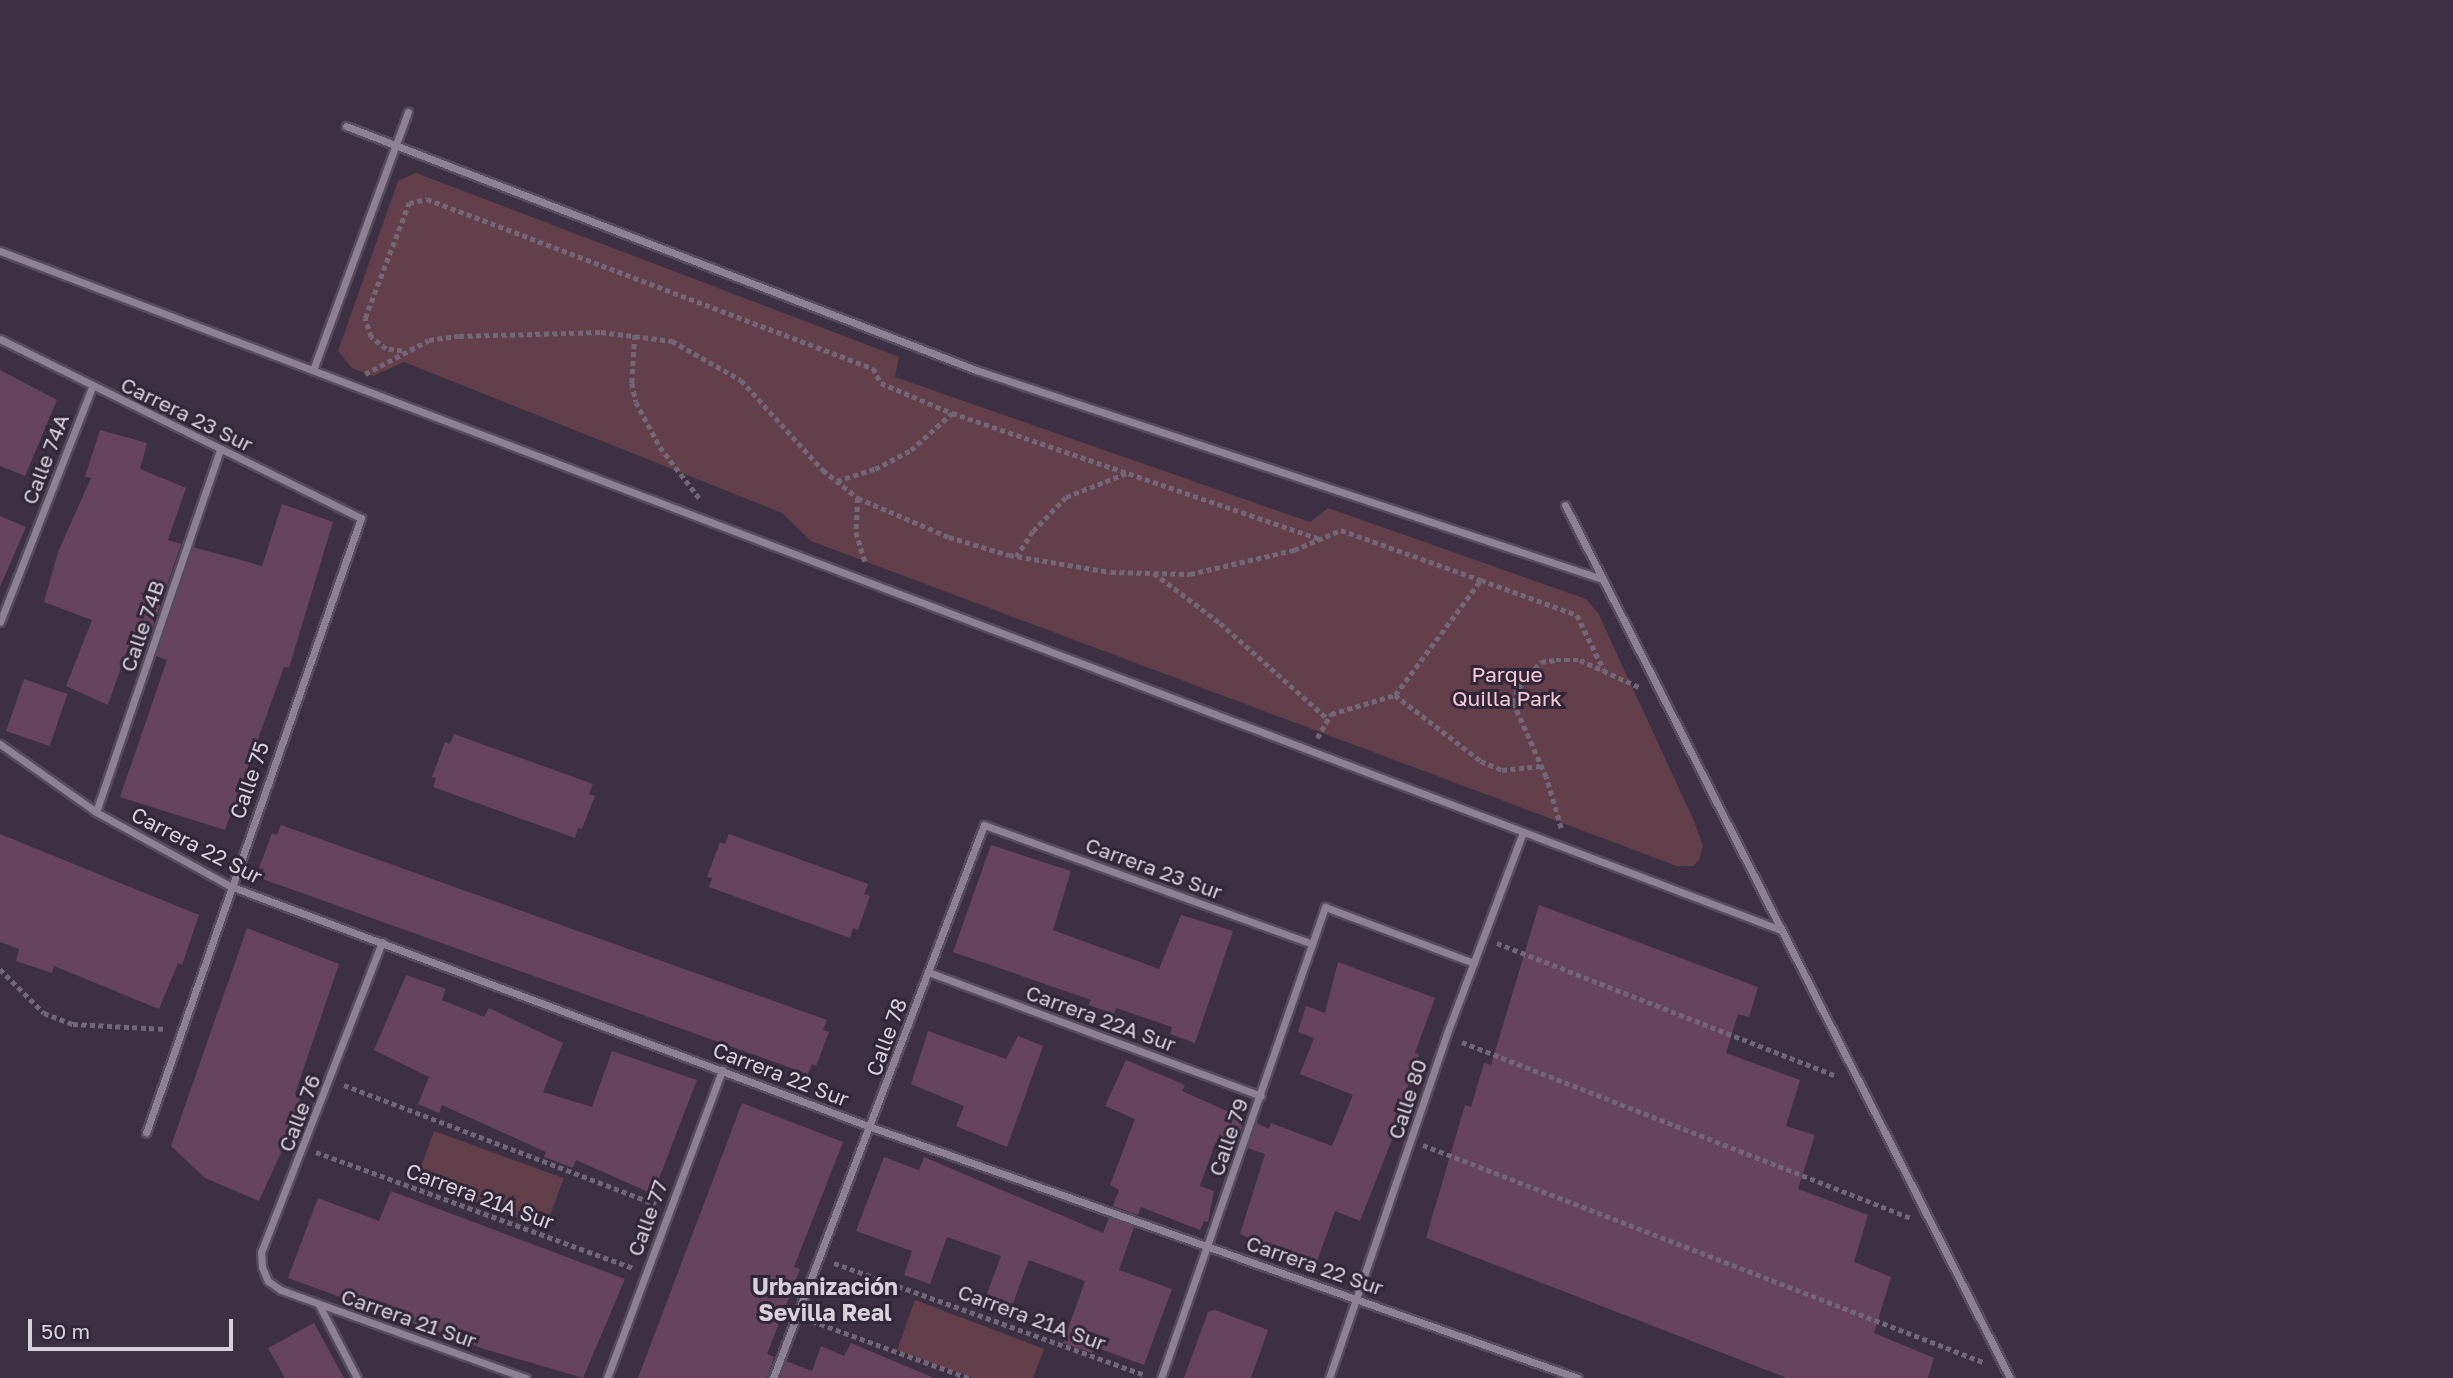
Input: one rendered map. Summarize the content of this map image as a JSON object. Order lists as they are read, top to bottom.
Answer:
{
  "streets": {
    "street": [
      "Carrera 23 Sur",
      "Calle 74A",
      "Calle 74B",
      "Calle 75",
      "Carrera 22 Sur",
      "Carrera 22A Sur",
      "Calle 78",
      "Calle 80",
      "Calle 76",
      "Calle 79",
      "Calle 77",
      "Carrera 21 Sur"
    ],
    "path": ["Carrera 21A Sur"]
  },
  "crossings": [
    ["Carrera 23 Sur", "Calle 74A"],
    ["Carrera 23 Sur", "Calle 74B"],
    ["Carrera 23 Sur", "Calle 75"],
    ["Carrera 23 Sur", "Calle 78"],
    ["Carrera 23 Sur", "Calle 79"],
    ["Calle 74B", "Carrera 22 Sur"],
    ["Calle 75", "Carrera 22 Sur"],
    ["Carrera 22 Sur", "Calle 78"],
    ["Carrera 22 Sur", "Calle 80"],
    ["Carrera 22 Sur", "Calle 76"],
    ["Carrera 22 Sur", "Calle 79"],
    ["Carrera 22 Sur", "Calle 77"],
    ["Carrera 22A Sur", "Calle 78"],
    ["Carrera 22A Sur", "Calle 79"],
    ["Calle 78", "Carrera 21A Sur"],
    ["Calle 80", "Calle 79"],
    ["Calle 76", "Carrera 21A Sur"],
    ["Calle 76", "Carrera 21 Sur"],
    ["Carrera 21A Sur", "Calle 77"]
  ],
  "districts": ["Urbanización Sevilla Real"],
  "parks": ["Parque Quilla Park"],
  "scale_bar": "50 m"
}
